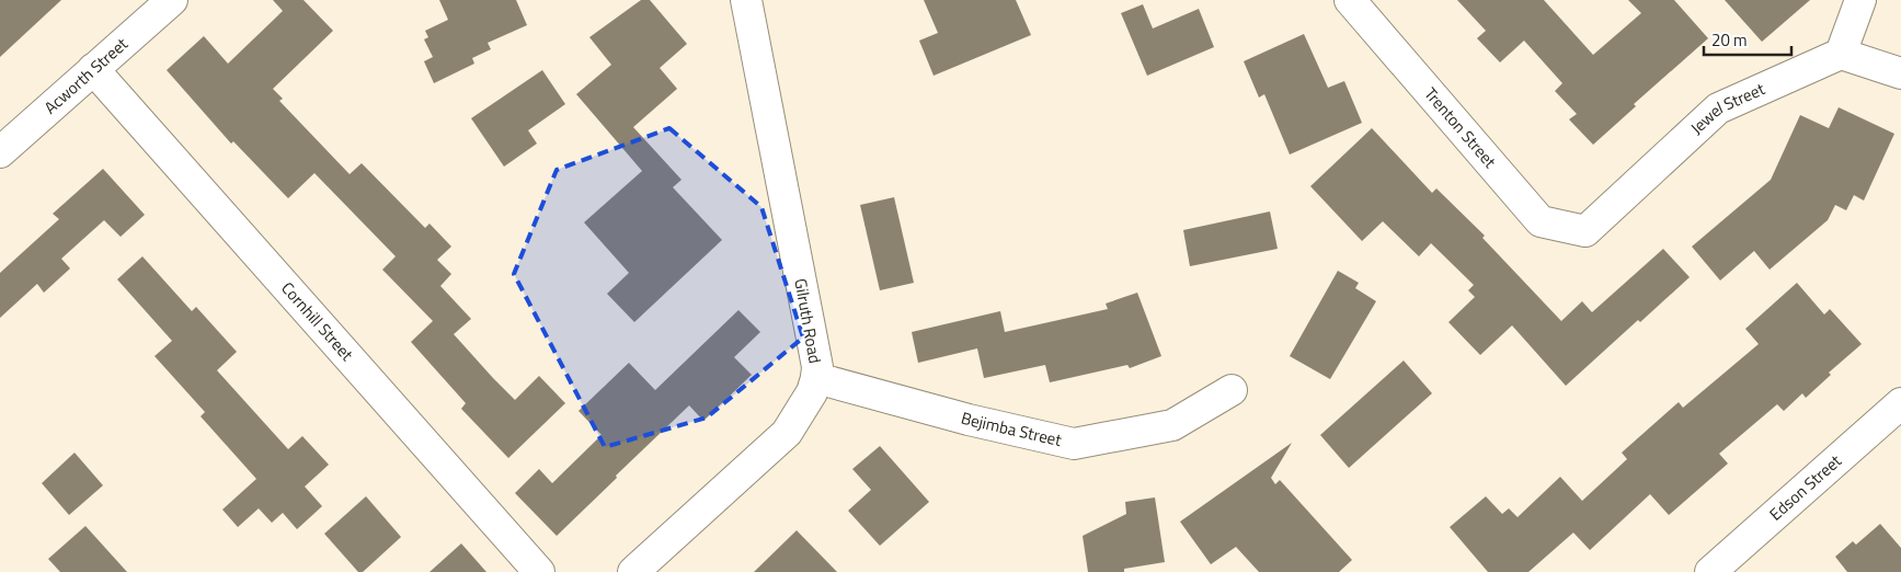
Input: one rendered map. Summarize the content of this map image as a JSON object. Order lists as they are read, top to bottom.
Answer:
{
  "streets": {
    "street": [
      "Acworth Street",
      "Jewel Street",
      "Trenton Street",
      "Cornhill Street",
      "Gilruth Road",
      "Bejimba Street",
      "Edson Street"
    ]
  },
  "crossings": [
    ["Acworth Street", "Cornhill Street"],
    ["Jewel Street", "Trenton Street"],
    ["Gilruth Road", "Bejimba Street"]
  ],
  "scale_bar": "20 m"
}
